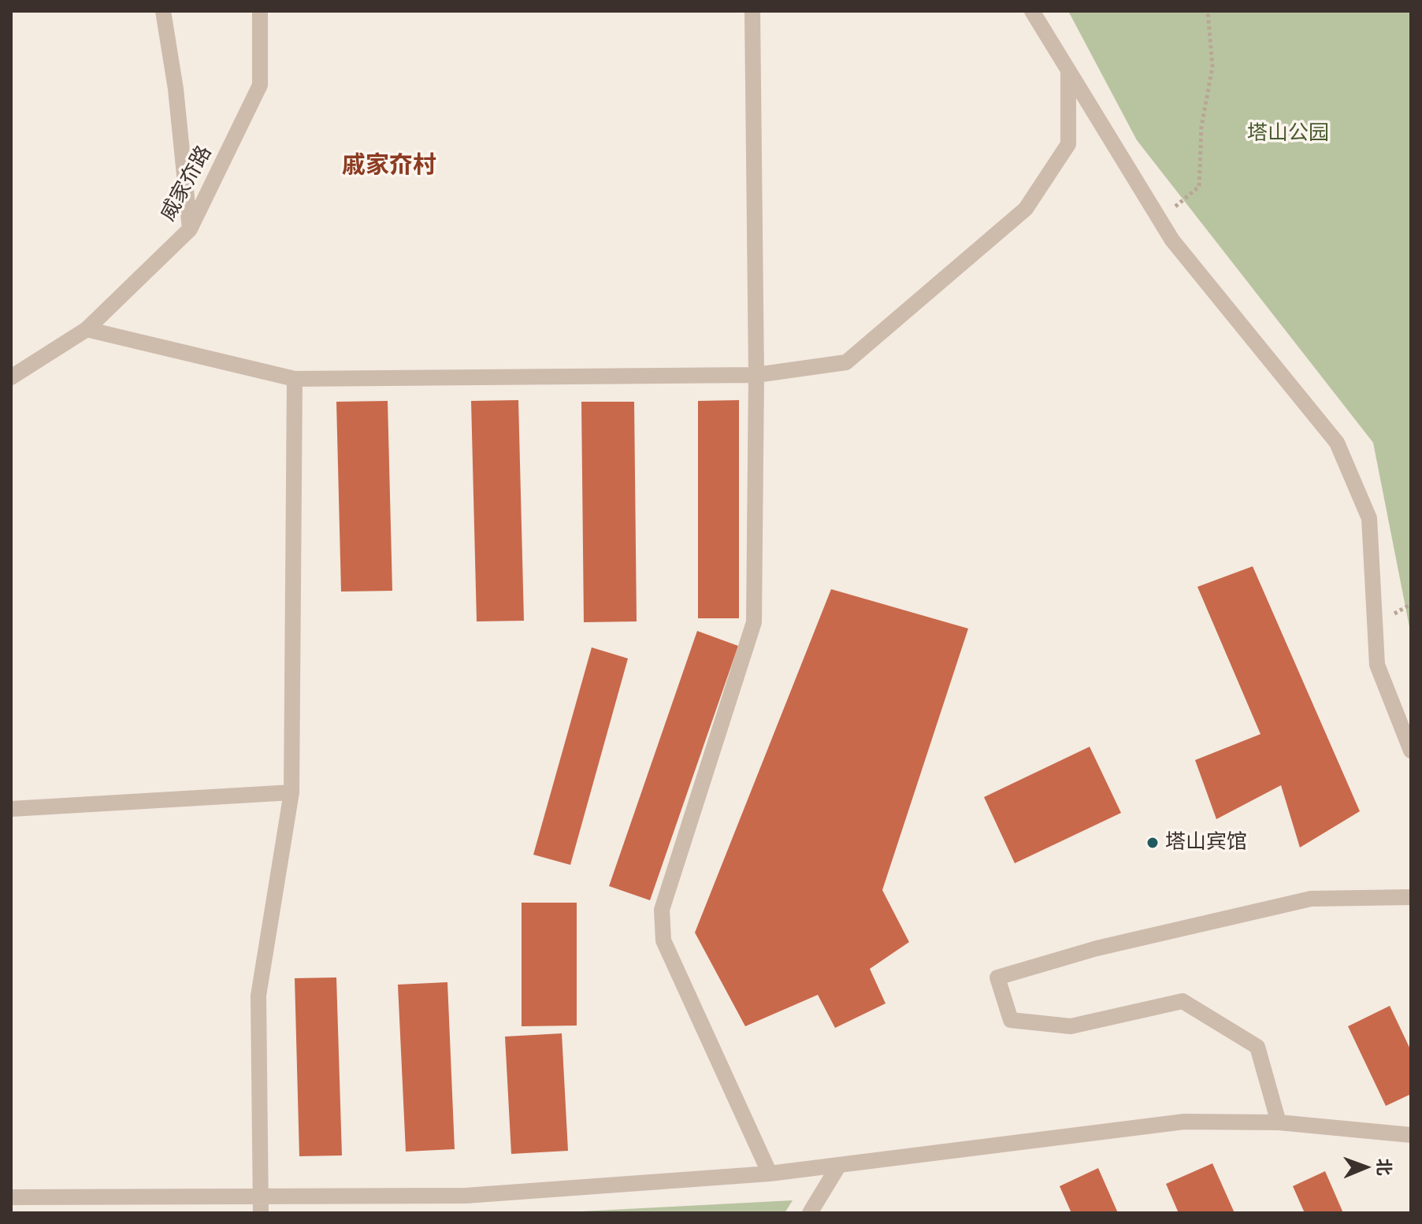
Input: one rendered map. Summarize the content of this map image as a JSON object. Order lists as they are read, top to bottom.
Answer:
{
  "streets": {
    "street": ["威家夼路"]
  },
  "districts": ["戚家夼村"],
  "parks": ["塔山公园"],
  "places": ["塔山宾馆"],
  "north": "right"
}
